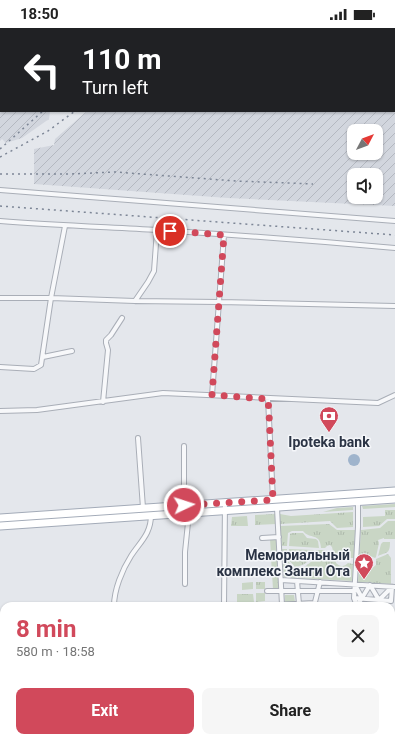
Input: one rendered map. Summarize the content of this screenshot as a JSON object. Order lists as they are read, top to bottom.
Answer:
{
  "places": {
    "bank": ["Ipoteka bank"],
    "place": ["Мемориальный комплекс Занги Ота"]
  },
  "north": "top right",
  "page": {
    "status": "18:50",
    "turn": ["110 m", "Turn left"],
    "heading": ["8 min", "580 m · 18:58"],
    "buttons": ["Exit", "Share"]
  }
}
